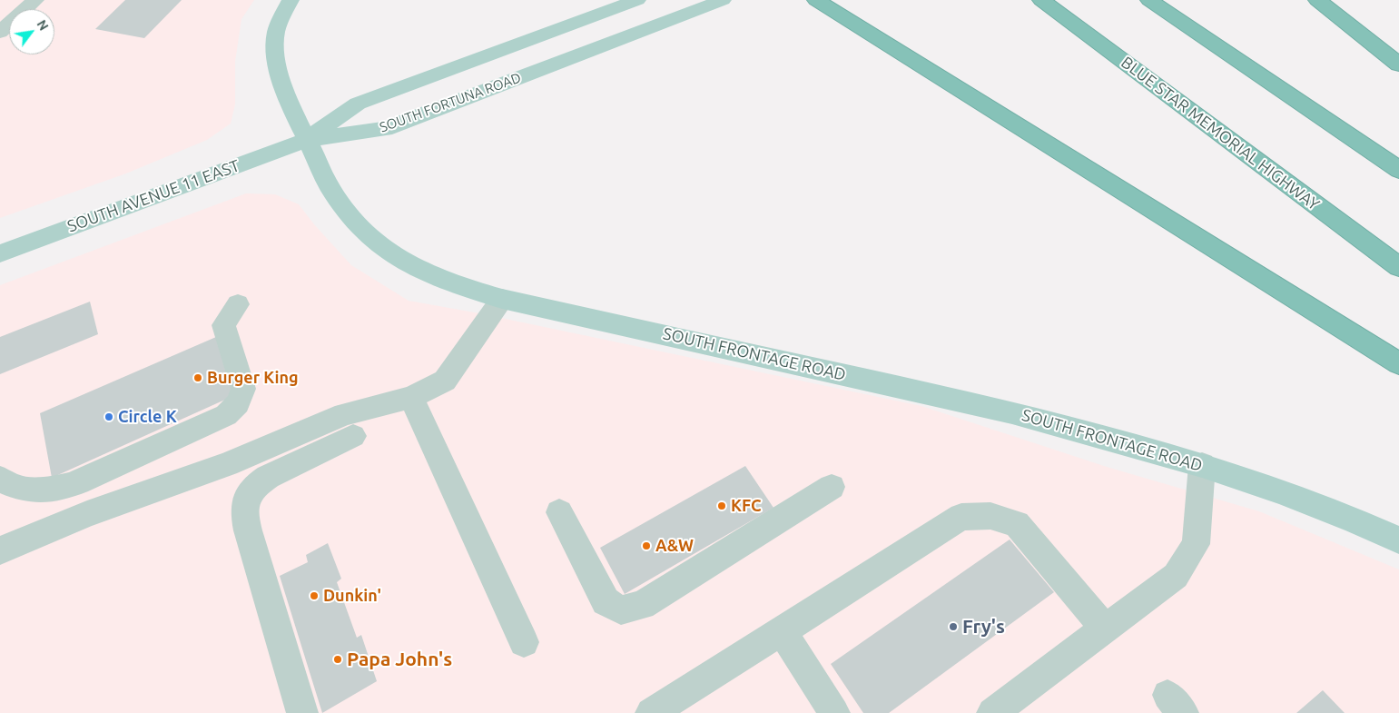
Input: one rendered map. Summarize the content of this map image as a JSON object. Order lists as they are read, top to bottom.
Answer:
{
  "streets": {
    "highway": ["BLUE STAR MEMORIAL HIGHWAY"],
    "main road": ["SOUTH FORTUNA ROAD", "SOUTH AVENUE 11 EAST", "SOUTH FRONTAGE ROAD"]
  },
  "crossings": [
    ["SOUTH FORTUNA ROAD", "SOUTH AVENUE 11 EAST"],
    ["SOUTH FORTUNA ROAD", "SOUTH FRONTAGE ROAD"],
    ["SOUTH AVENUE 11 EAST", "SOUTH FRONTAGE ROAD"]
  ],
  "places": [
    "Burger King",
    "Circle K",
    "KFC",
    "A&W",
    "Dunkin'",
    "Fry's",
    "Papa John's"
  ],
  "north": "top right"
}
